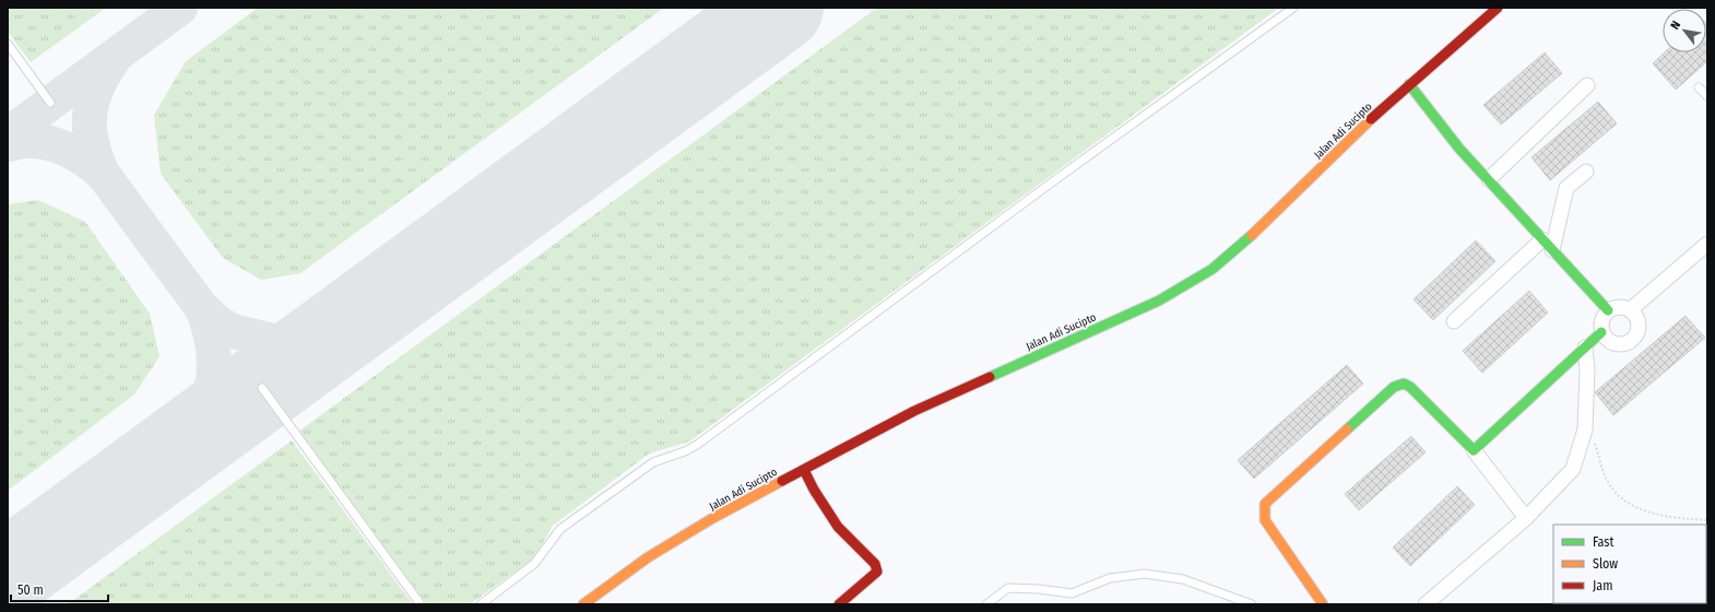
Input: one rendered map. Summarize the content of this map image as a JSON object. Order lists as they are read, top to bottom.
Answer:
{
  "streets": {
    "street": ["Jalan Adi Sucipto"]
  },
  "legend": ["Fast", "Slow", "Jam"],
  "scale_bar": "50 m",
  "north": "top left"
}
